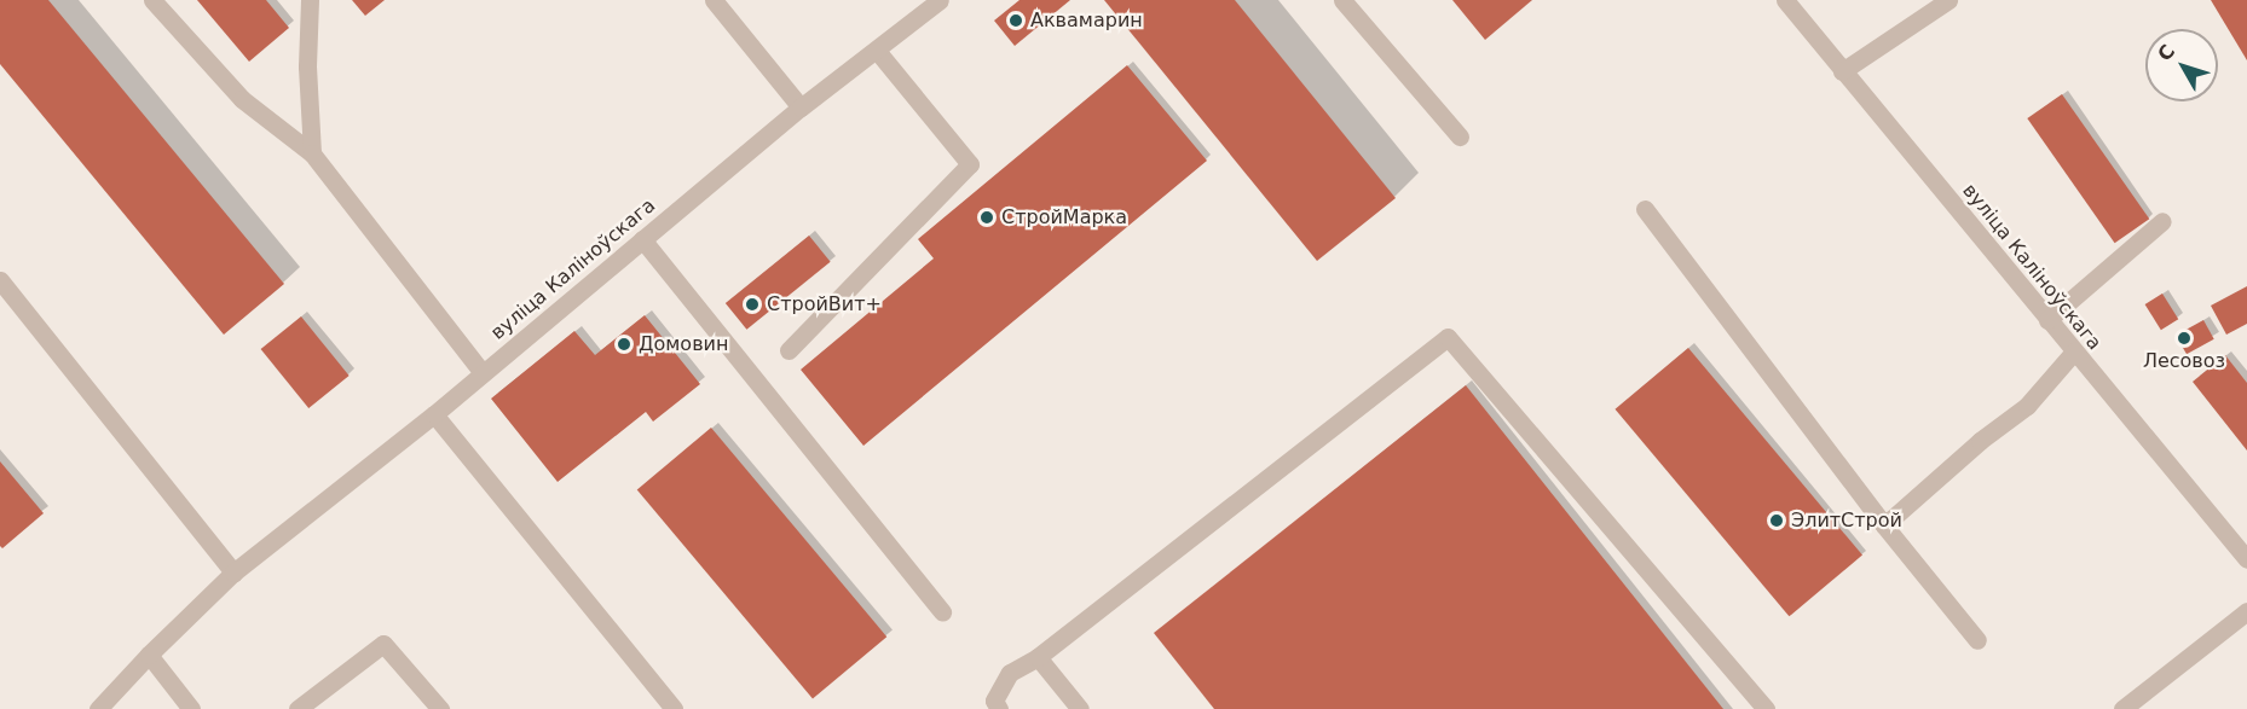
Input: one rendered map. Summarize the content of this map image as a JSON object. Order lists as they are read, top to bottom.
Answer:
{
  "streets": {
    "street": ["вуліца Каліноўскага"]
  },
  "places": [
    "Аквамарин",
    "СтройМарка",
    "СтройВит+",
    "Лесовоз",
    "Домовин",
    "ЭлитСтрой"
  ],
  "north": "top left"
}
